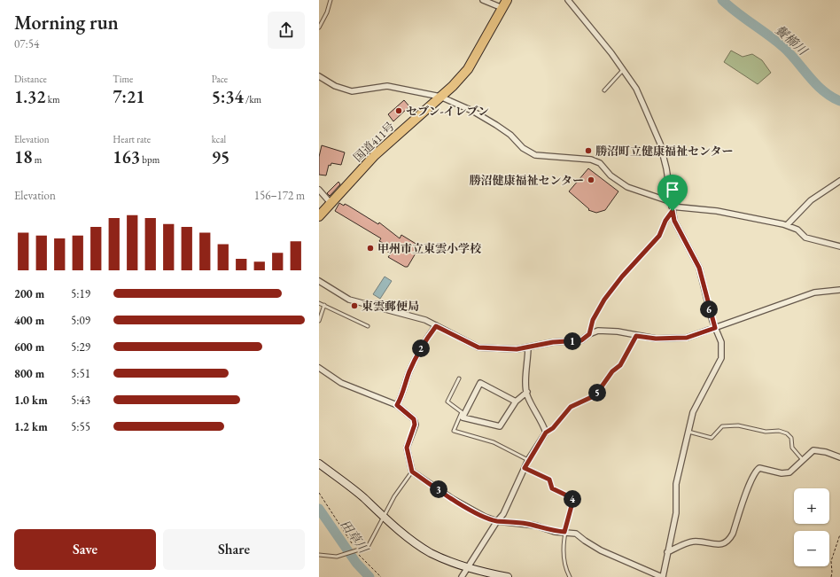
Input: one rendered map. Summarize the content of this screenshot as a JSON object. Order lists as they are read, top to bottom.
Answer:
{
  "streets": {
    "highway": ["国道411号"]
  },
  "water": ["鬢櫛川", "田草川"],
  "places": [
    "セブン-イレブン",
    "勝沼町立健康福祉センター",
    "勝沼健康福祉センター",
    "甲州市立東雲小学校",
    "東雲郵便局"
  ],
  "page": {
    "heading": ["Morning run", "07:54"],
    "stats": [
      ["Distance", "1.32 km"],
      ["Time", "7:21"],
      ["Pace", "5:34 /km"],
      ["Elevation", "18 m"],
      ["Heart rate", "163 bpm"],
      ["kcal", "95"]
    ],
    "chart": ["Elevation", "156–172 m"],
    "list": [
      {
        "name": "200 m",
        "note": "5:19"
      },
      {
        "name": "400 m",
        "note": "5:09"
      },
      {
        "name": "600 m",
        "note": "5:29"
      },
      {
        "name": "800 m",
        "note": "5:51"
      },
      {
        "name": "1.0 km",
        "note": "5:43"
      },
      {
        "name": "1.2 km",
        "note": "5:55"
      }
    ],
    "pins": [
      "6",
      "1",
      "2",
      "5",
      "3",
      "4"
    ],
    "map_buttons": ["+", "−"],
    "buttons": ["Save", "Share"]
  }
}
